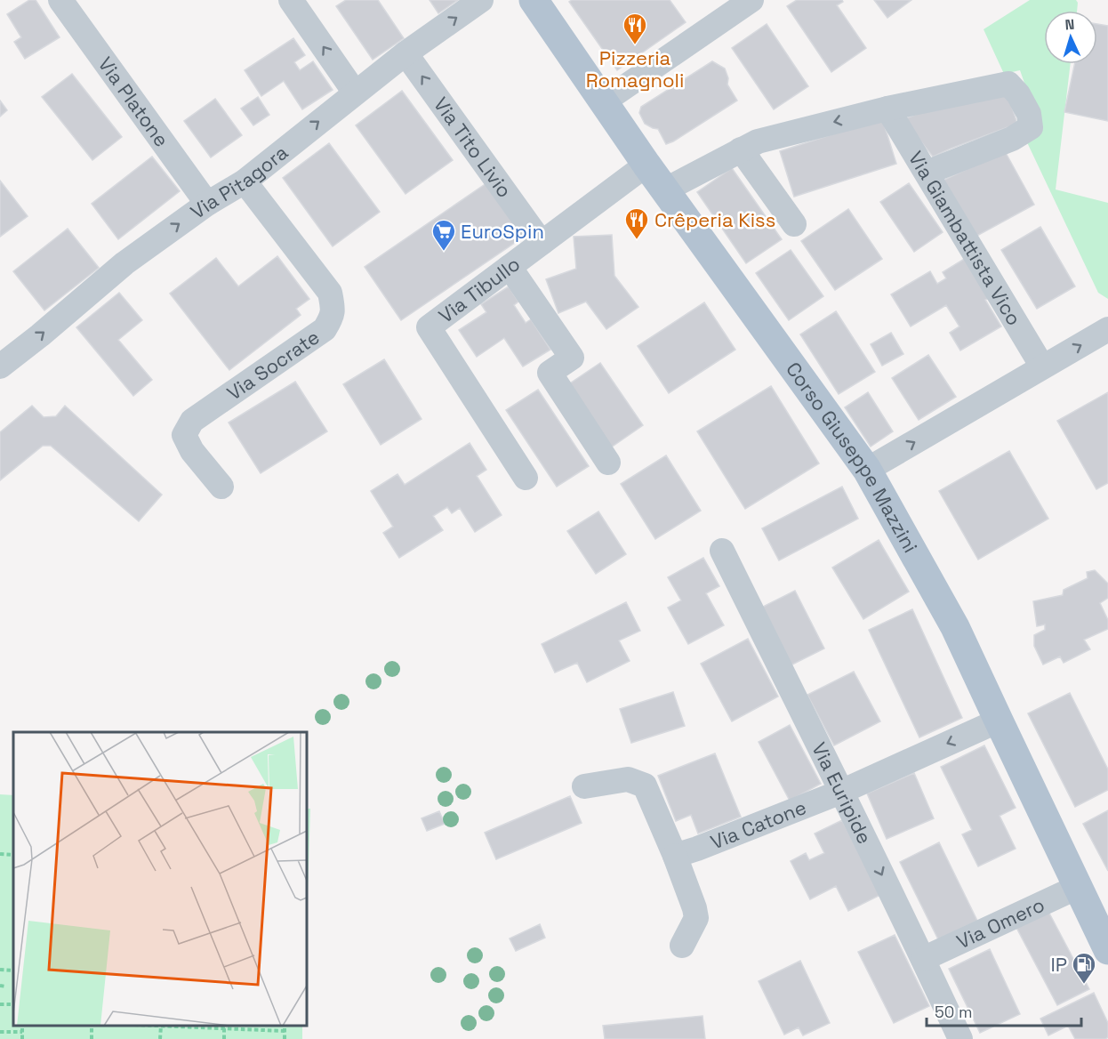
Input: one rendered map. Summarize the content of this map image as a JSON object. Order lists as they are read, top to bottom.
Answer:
{
  "streets": {
    "main road": ["Corso Giuseppe Mazzini"],
    "street": [
      "Via Platone",
      "Via Tito Livio",
      "Via Pitagora",
      "Via Giambattista Vico",
      "Via Tibullo",
      "Via Socrate",
      "Via Euripide",
      "Via Catone",
      "Via Omero"
    ]
  },
  "crossings": [
    ["Via Platone", "Via Pitagora"],
    ["Via Tito Livio", "Via Pitagora"],
    ["Via Tito Livio", "Via Tibullo"],
    ["Via Pitagora", "Via Socrate"],
    ["Via Tibullo", "Corso Giuseppe Mazzini"],
    ["Corso Giuseppe Mazzini", "Via Catone"],
    ["Corso Giuseppe Mazzini", "Via Omero"],
    ["Via Euripide", "Via Catone"],
    ["Via Euripide", "Via Omero"]
  ],
  "one_way": ["Via Tito Livio", "Via Pitagora", "Via Catone"],
  "places": {
    "restaurant": ["Pizzeria Romagnoli", "Crêperia Kiss"],
    "supermarket": ["EuroSpin"],
    "fuel station": ["IP"]
  },
  "scale_bar": "50 m",
  "north": "top"
}
